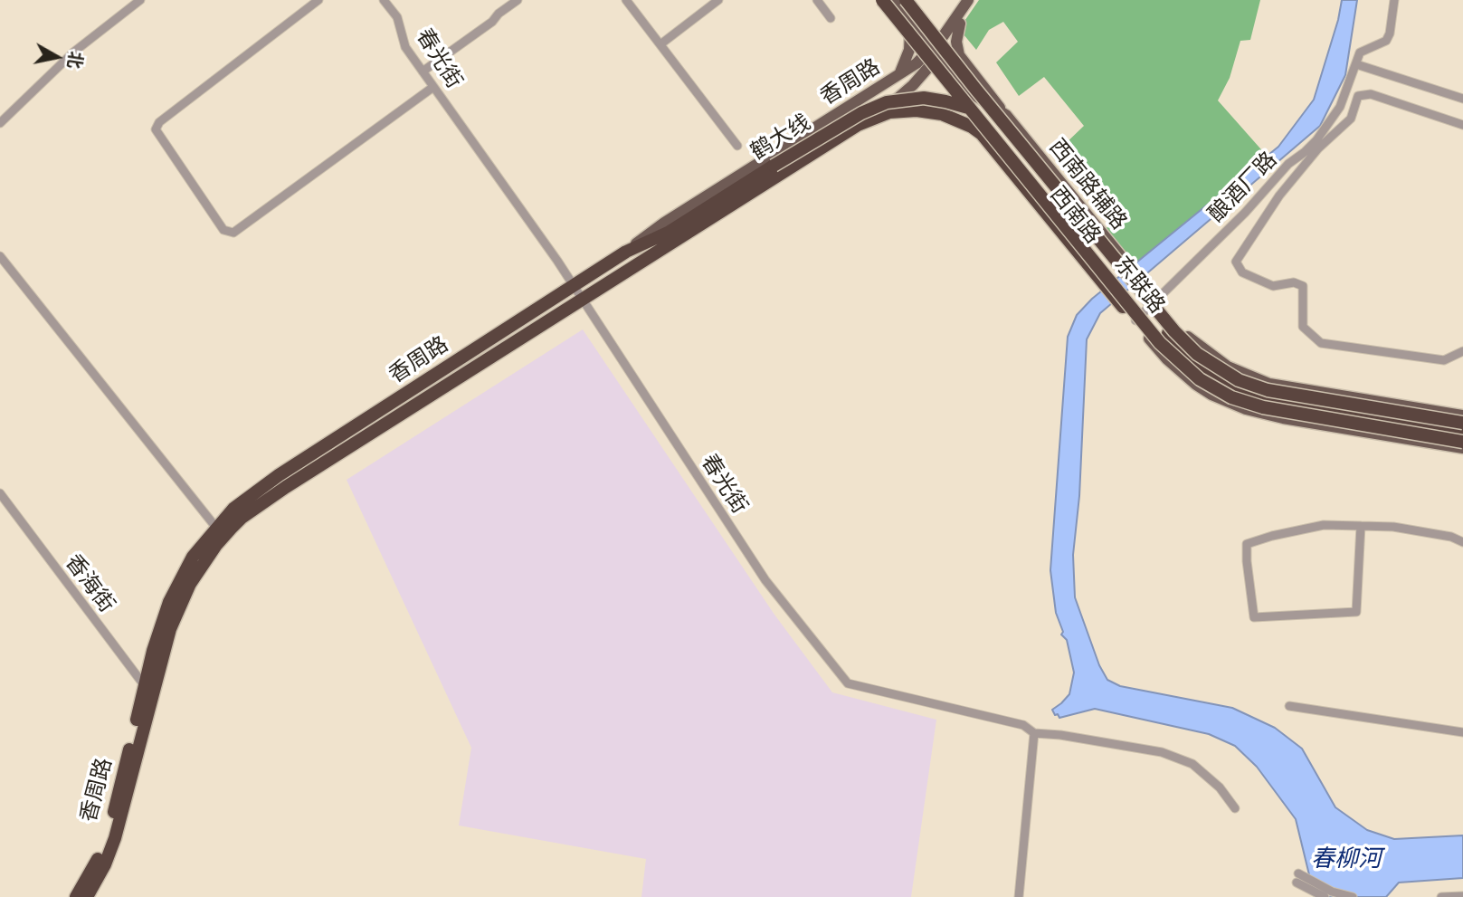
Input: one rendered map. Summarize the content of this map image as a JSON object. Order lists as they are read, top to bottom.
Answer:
{
  "streets": {
    "highway": [
      "香周路",
      "鹤大线",
      "西南路",
      "东联路"
    ],
    "main road": ["西南路辅路"],
    "street": ["春光街", "酿酒厂路", "香海街"]
  },
  "crossings": [
    ["春光街", "香周路"],
    ["香周路", "鹤大线"],
    ["香周路", "西南路辅路"],
    ["香周路", "香海街"],
    ["鹤大线", "西南路"],
    ["西南路辅路", "西南路"],
    ["酿酒厂路", "西南路"]
  ],
  "water": ["春柳河"],
  "north": "right"
}
